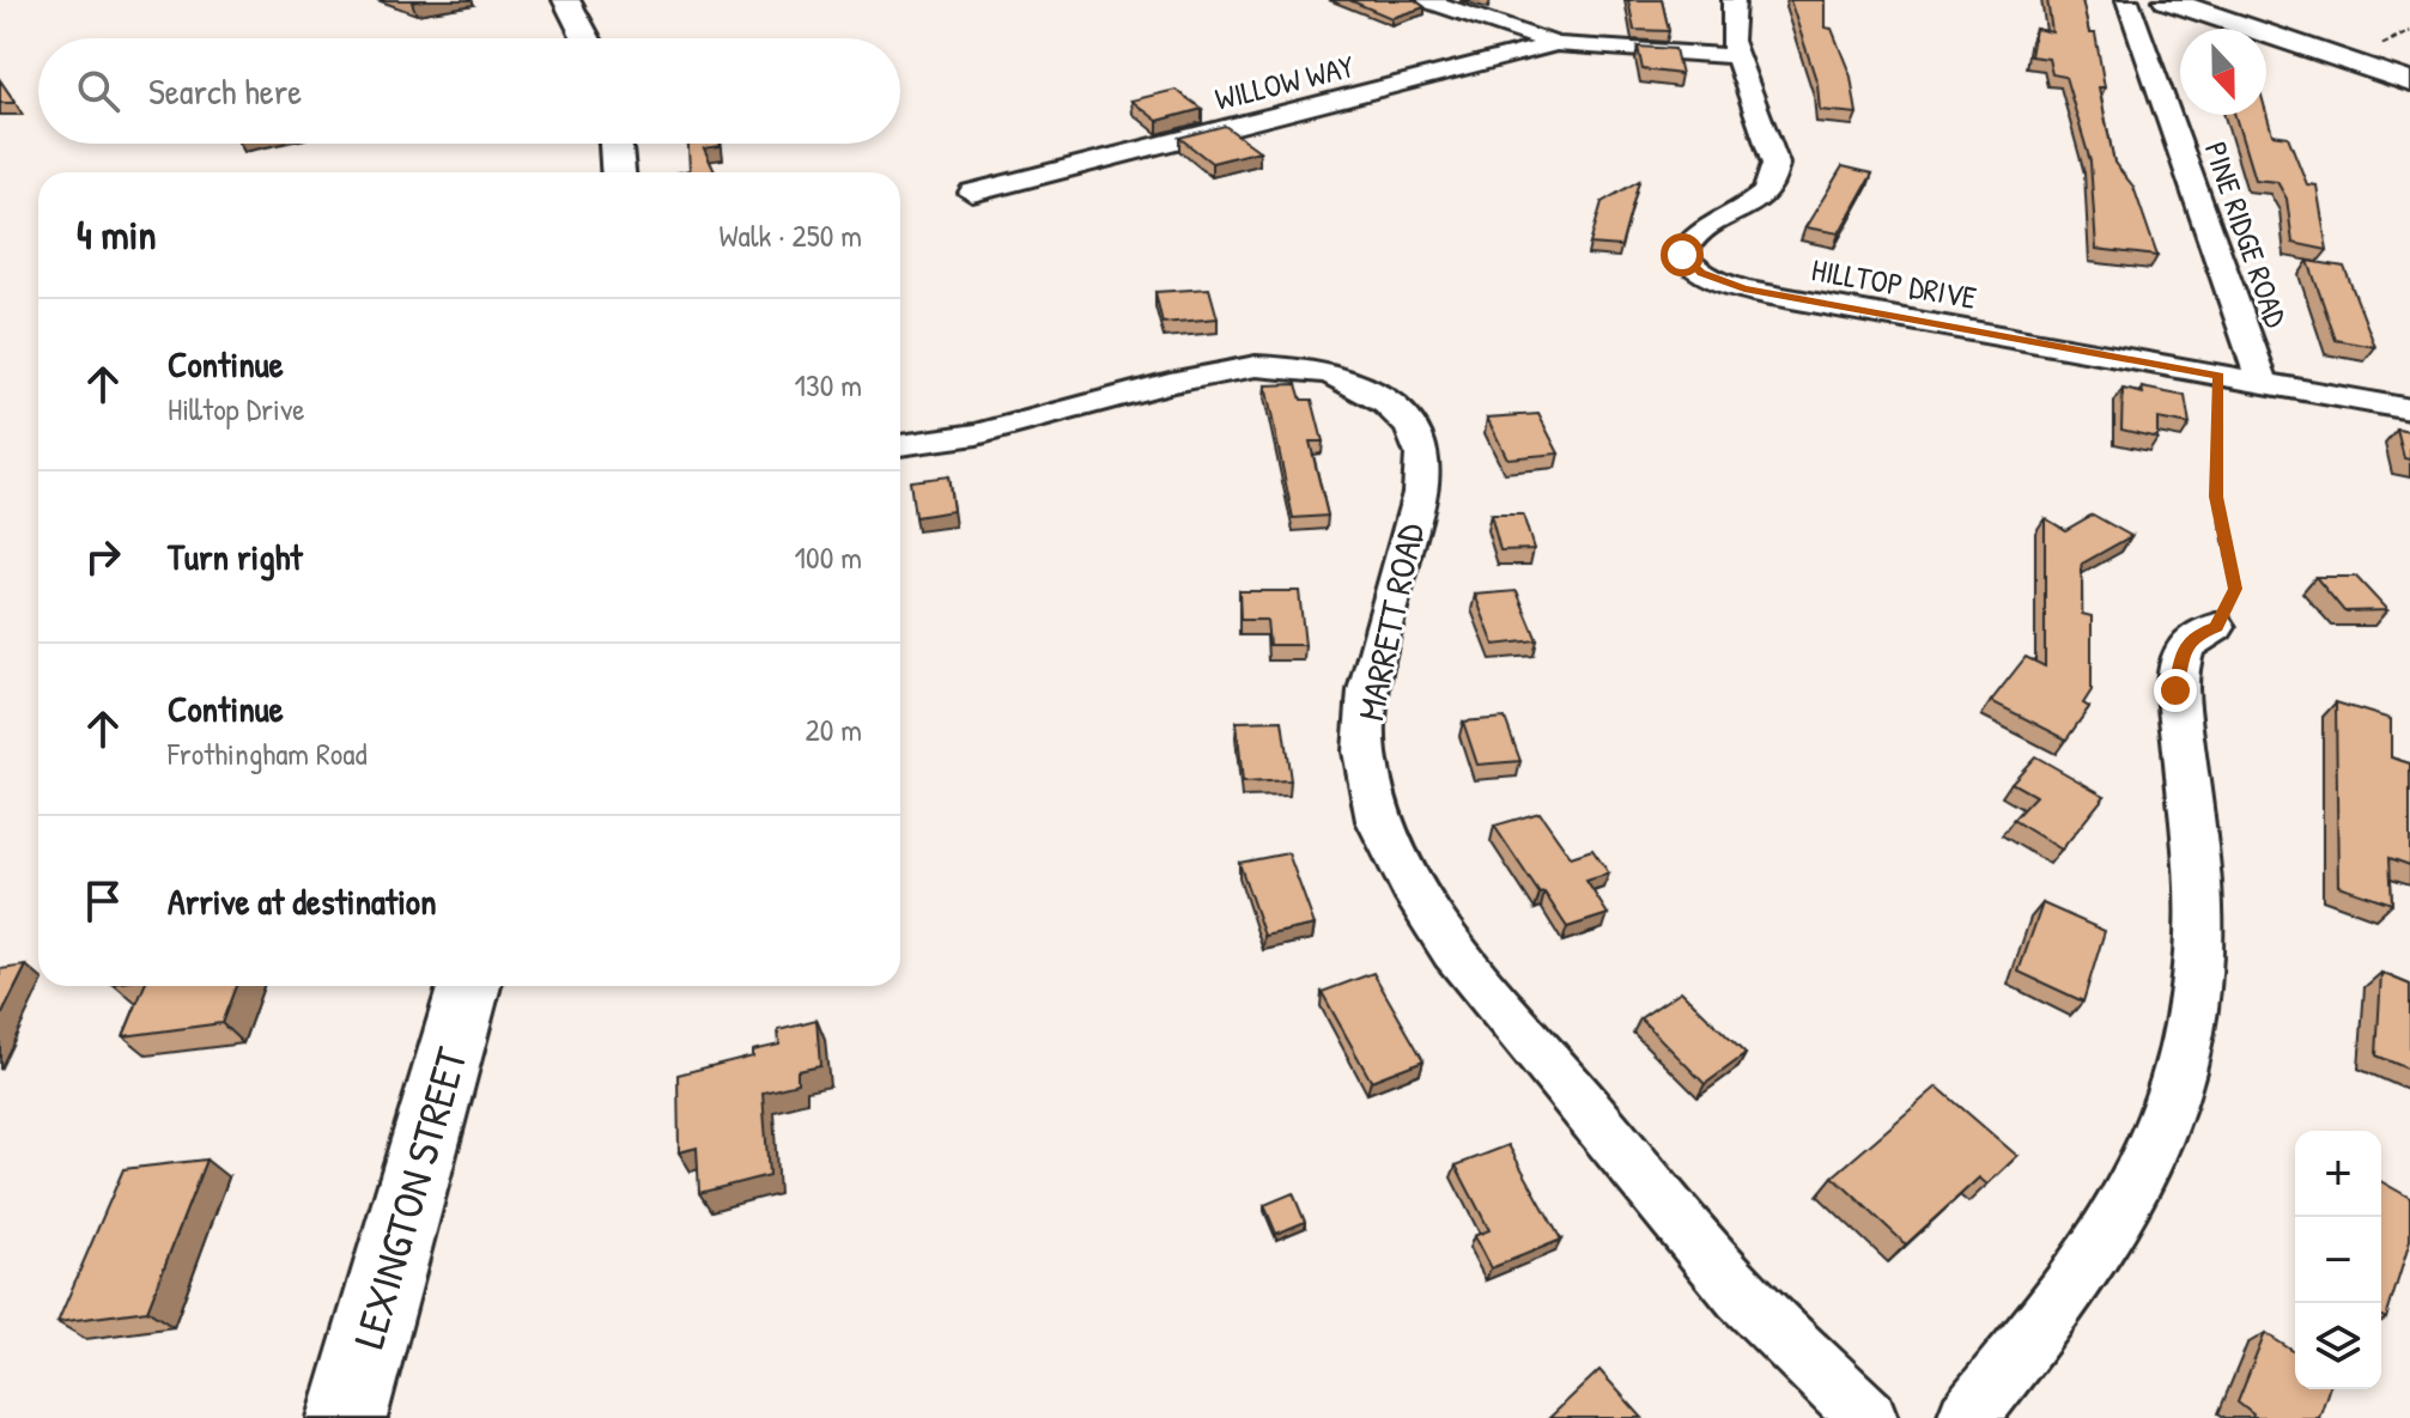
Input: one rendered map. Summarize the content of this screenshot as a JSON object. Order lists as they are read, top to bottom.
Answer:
{
  "streets": {
    "street": [
      "WILLOW WAY",
      "PINE RIDGE ROAD",
      "HILLTOP DRIVE",
      "MARRETT ROAD",
      "LEXINGTON STREET"
    ]
  },
  "crossings": [
    ["PINE RIDGE ROAD", "HILLTOP DRIVE"]
  ],
  "north": "bottom",
  "page": {
    "search": "Search here",
    "heading": ["4 min", "Walk · 250 m"],
    "list": [
      ["Continue", "Hilltop Drive", "130 m"],
      ["Turn right", "100 m"],
      ["Continue", "Frothingham Road", "20 m"],
      "Arrive at destination"
    ],
    "map_buttons": ["+", "−"]
  }
}
